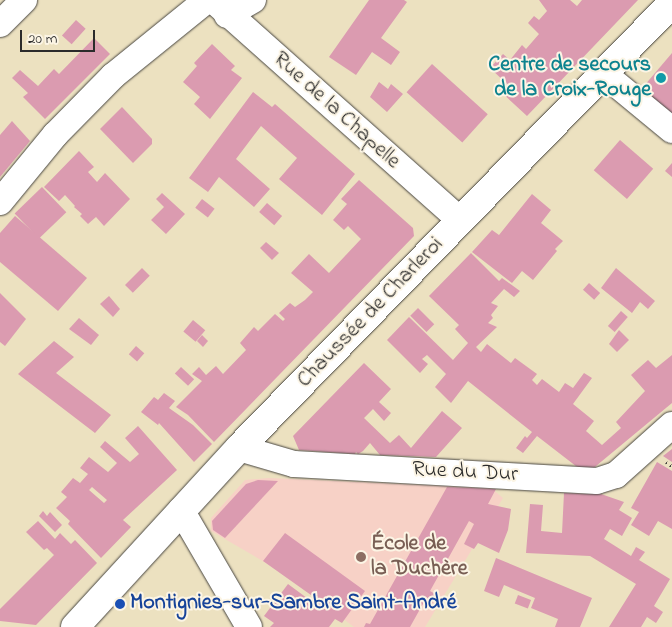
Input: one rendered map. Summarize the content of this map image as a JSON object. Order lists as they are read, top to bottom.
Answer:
{
  "streets": {
    "main road": ["Chaussée de Charleroi"],
    "street": ["Rue de la Chapelle", "Rue du Dur"]
  },
  "crossings": [
    ["Rue de la Chapelle", "Chaussée de Charleroi"],
    ["Chaussée de Charleroi", "Rue du Dur"]
  ],
  "places": ["Centre de secours de la Croix-Rouge", "École de la Duchère", "Montignies-sur-Sambre Saint-André"],
  "scale_bar": "20 m"
}
